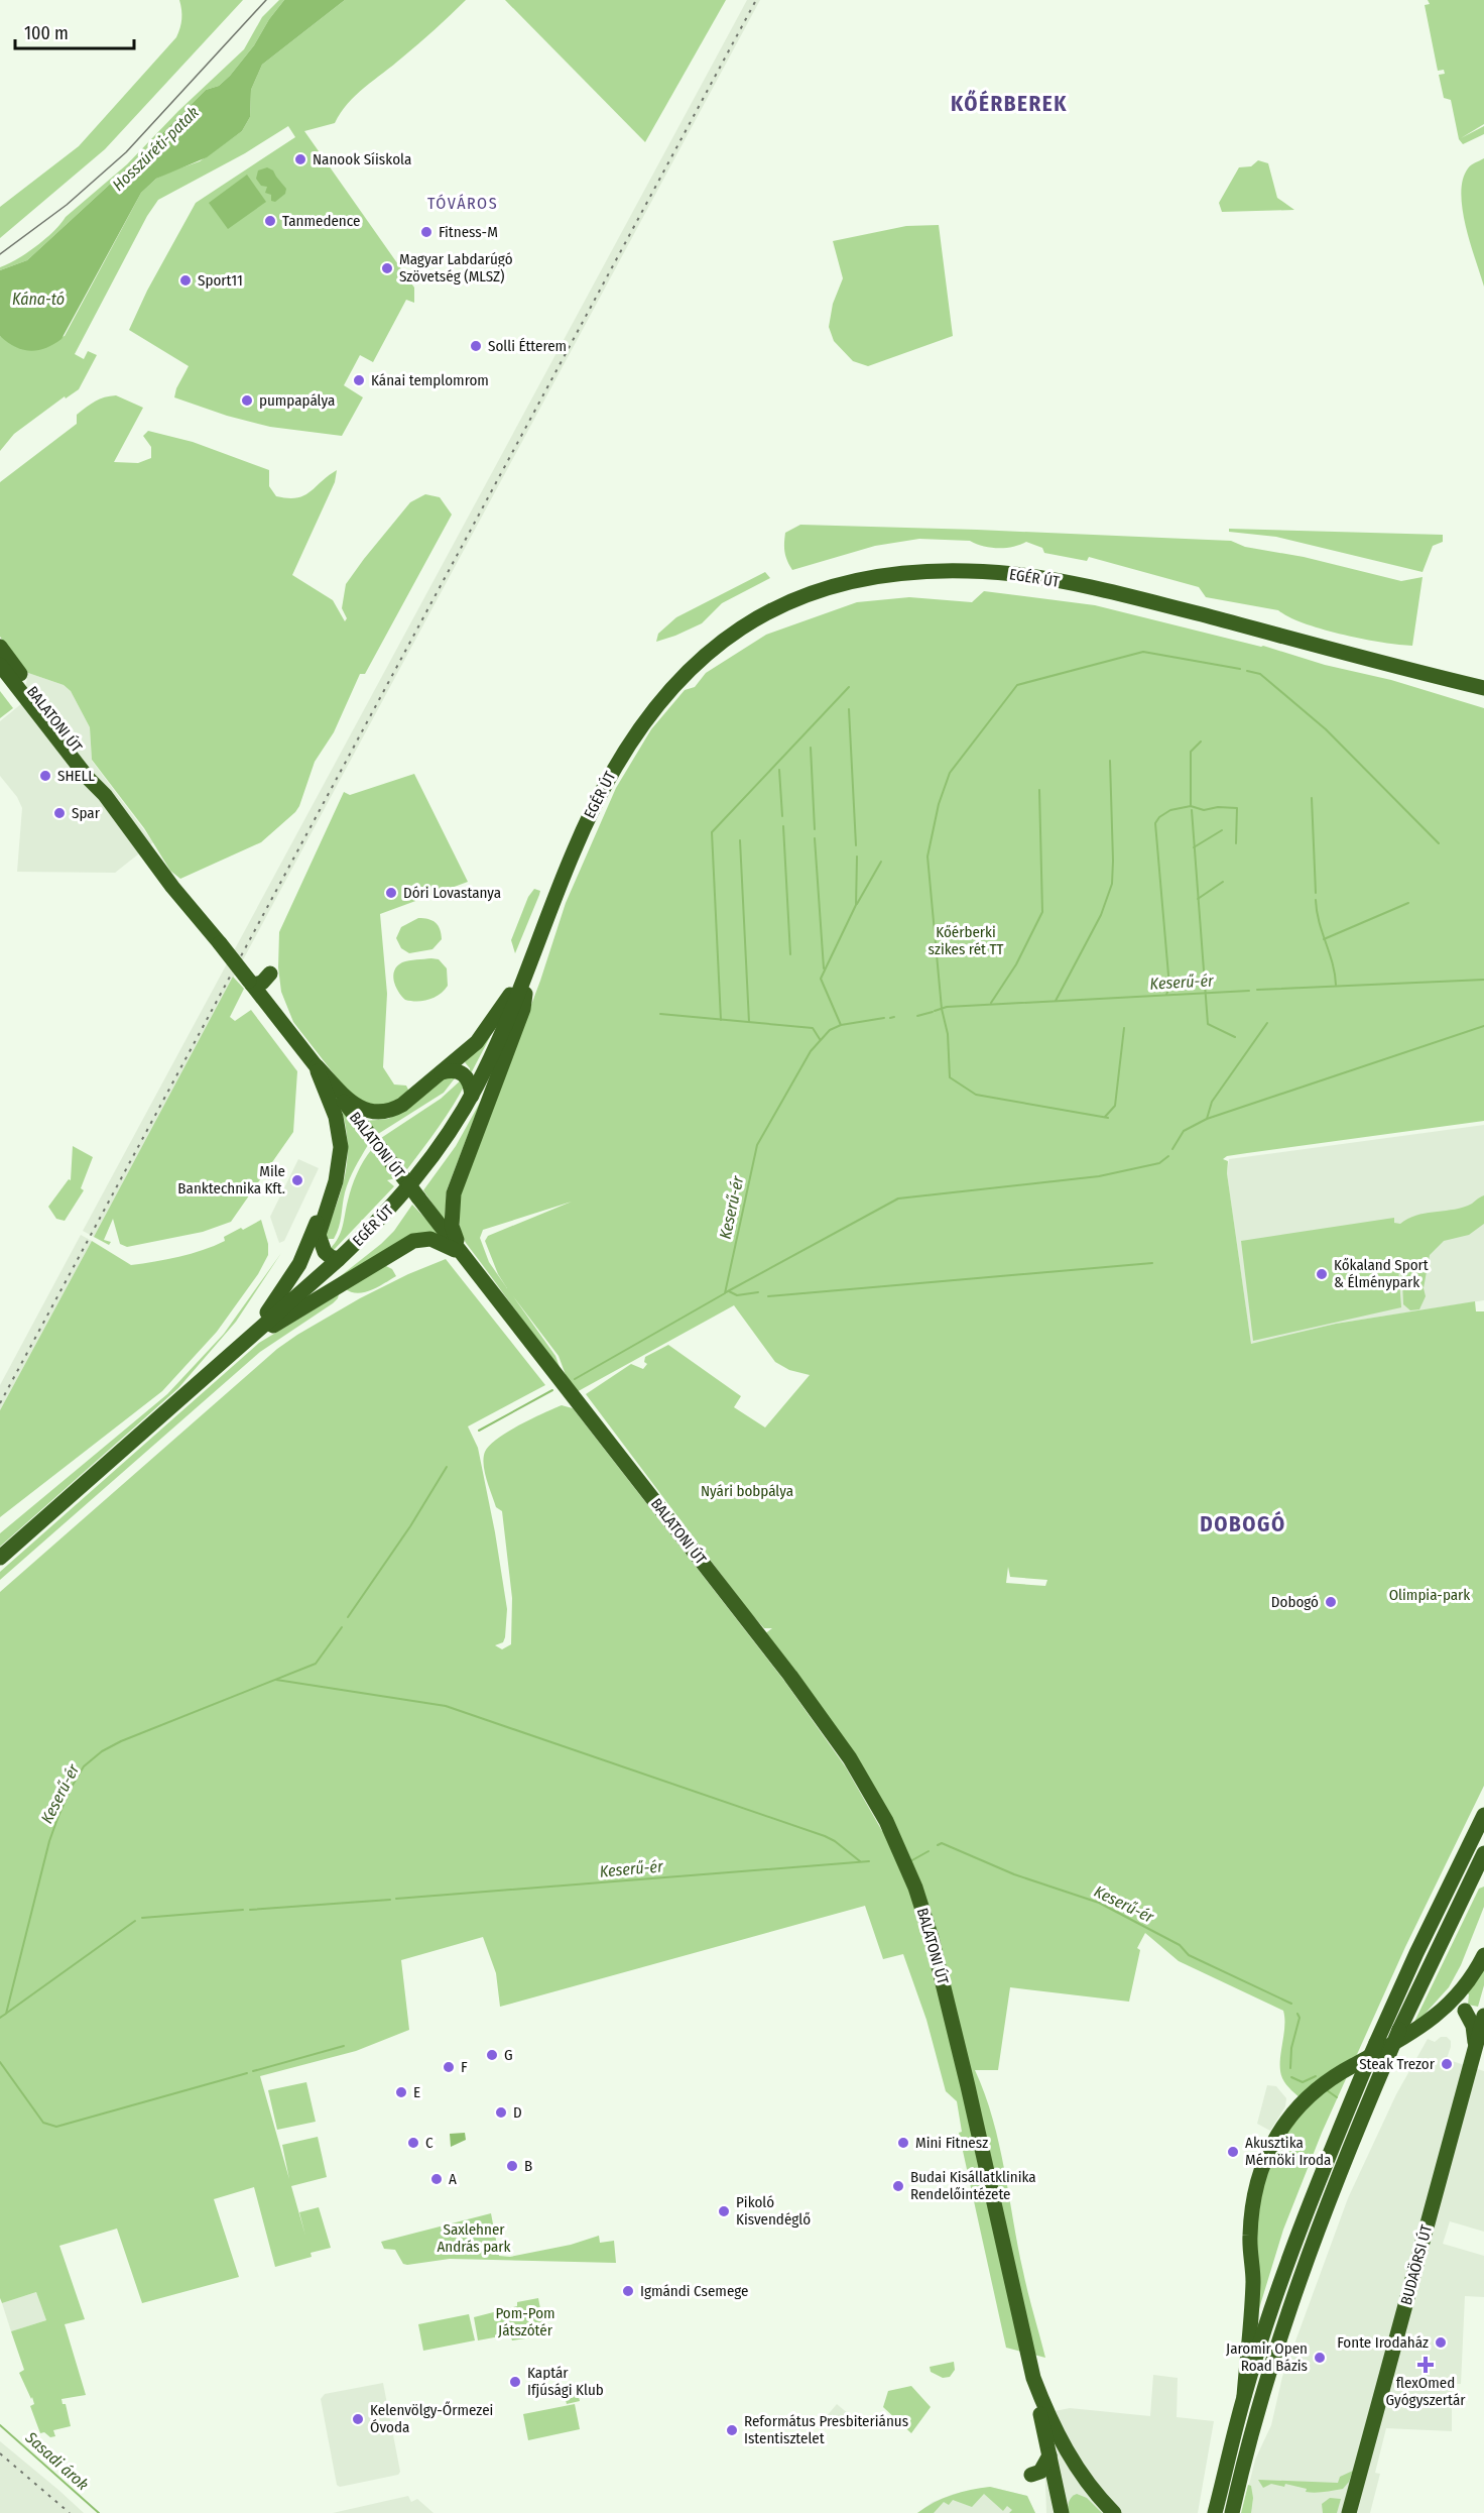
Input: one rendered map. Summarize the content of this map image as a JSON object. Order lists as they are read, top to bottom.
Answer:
{
  "streets": {
    "main road": ["EGÉR ÚT", "BALATONI ÚT", "BUDAÖRSI ÚT"]
  },
  "districts": ["KŐÉRBEREK", "TÓVÁROS", "DOBOGÓ"],
  "water": [
    "Hosszúréti-patak",
    "Kána-tó",
    "Keserű-ér",
    "Sasadi árok"
  ],
  "parks": [
    "Kőérberki szikes rét TT",
    "Nyári bobpálya",
    "Olimpia-park",
    "Saxlehner András park",
    "Pom-Pom Játszótér"
  ],
  "places": {
    "other": [
      "Nanook Síiskola",
      "Tanmedence",
      "Fitness-M",
      "Magyar Labdarúgó Szövetség (MLSZ)",
      "Sport11",
      "Solli Étterem",
      "Kánai templomrom",
      "pumpapálya",
      "SHELL",
      "Spar",
      "Dóri Lovastanya",
      "Mile Banktechnika Kft.",
      "Kőkaland Sport & Élménypark",
      "Dobogó",
      "G",
      "Steak Trezor",
      "F",
      "E",
      "D",
      "C",
      "Mini Fitnesz",
      "Akusztika Mérnöki Iroda",
      "B",
      "A",
      "Budai Kisállatklinika Rendelőintézete",
      "Pikoló Kisvendéglő",
      "Igmándi Csemege",
      "Fonte Irodaház",
      "Jaromir Open Road Bázis",
      "Kaptár Ifjúsági Klub",
      "Kelenvölgy-Őrmezei Óvoda",
      "Református Presbiteriánus Istentisztelet"
    ],
    "health": ["flexOmed Gyógyszertár"]
  },
  "scale_bar": "100 m"
}
